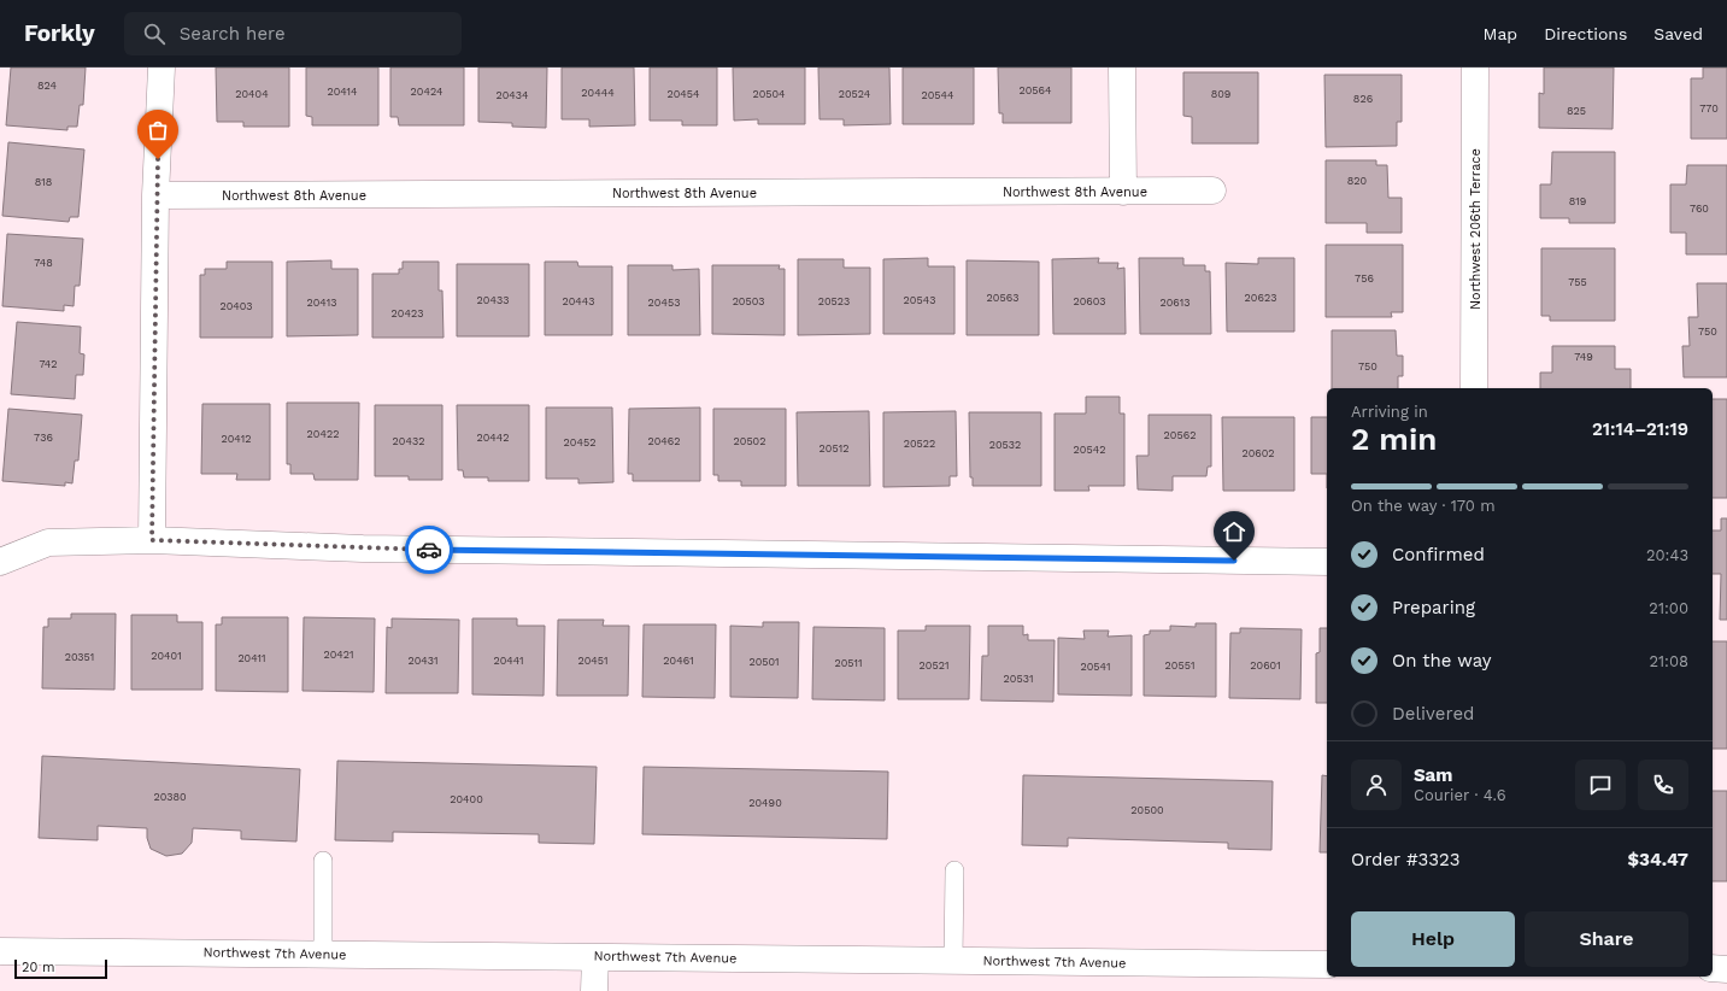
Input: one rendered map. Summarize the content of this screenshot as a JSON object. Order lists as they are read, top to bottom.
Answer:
{
  "streets": {
    "street": ["Northwest 8th Avenue", "Northwest 206th Terrace", "Northwest 7th Avenue"]
  },
  "house_numbers": [
    "824",
    "20564",
    "20414",
    "20424",
    "20444",
    "20404",
    "20454",
    "20504",
    "20524",
    "809",
    "20434",
    "20544",
    "826",
    "770",
    "825",
    "820",
    "818",
    "819",
    "760",
    "748",
    "756",
    "755",
    "20563",
    "20623",
    "20433",
    "20543",
    "20443",
    "20503",
    "20523",
    "20603",
    "20413",
    "20453",
    "20613",
    "20403",
    "20423",
    "750",
    "749",
    "742",
    "750",
    "20422",
    "20562",
    "736",
    "20442",
    "20412",
    "20432",
    "20462",
    "20502",
    "20452",
    "20522",
    "20532",
    "20512",
    "20542",
    "20602",
    "20421",
    "20401",
    "20351",
    "20411",
    "20431",
    "20441",
    "20451",
    "20461",
    "20501",
    "20511",
    "20521",
    "20551",
    "20601",
    "20541",
    "20531",
    "20380",
    "20400",
    "20490",
    "20500"
  ],
  "scale_bar": "20 m",
  "page": {
    "header": "Forkly",
    "search": "Search here",
    "nav": ["Map", "Directions", "Saved"],
    "heading": ["2 min", "Arriving in", "21:14–21:19"],
    "panel": [
      "Sam",
      "Courier · 4.6",
      "Order #3323",
      "$34.47"
    ],
    "bar": "On the way · 170 m",
    "list": [
      ["Confirmed", "20:43"],
      ["Preparing", "21:00"],
      ["On the way", "21:08"],
      "Delivered"
    ],
    "buttons": ["Help", "Share"],
    "scale": "20 m"
  }
}
